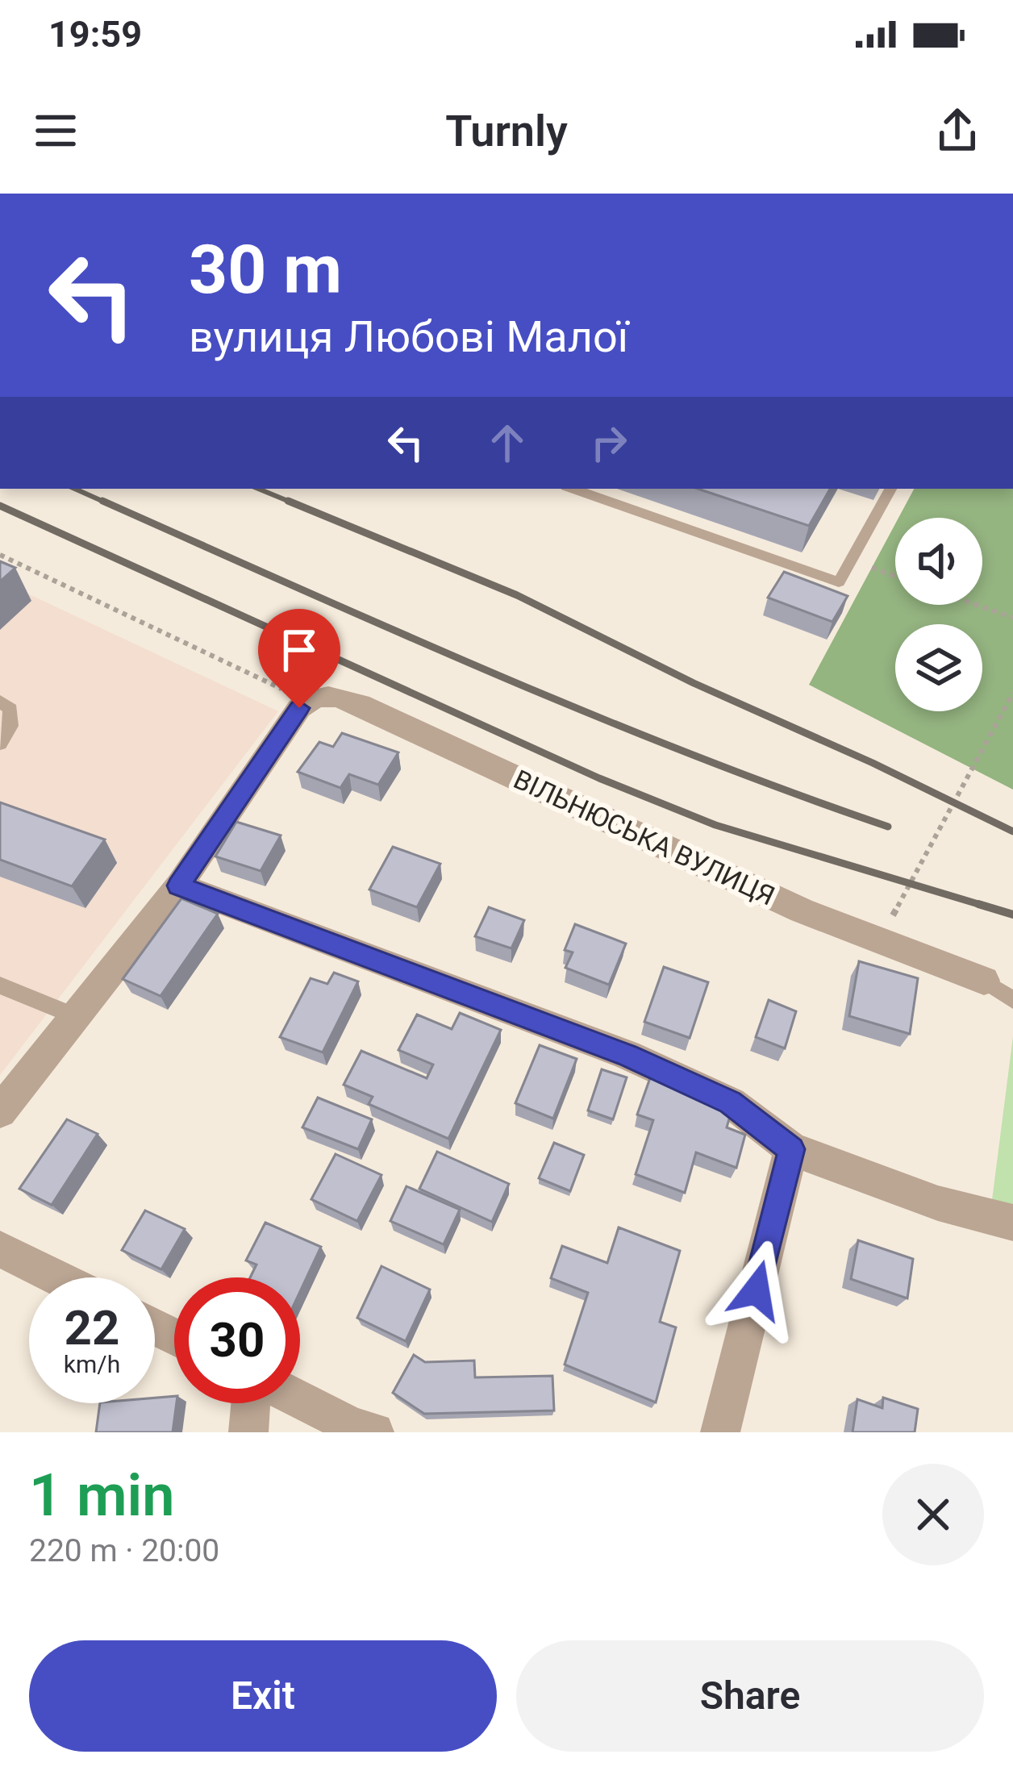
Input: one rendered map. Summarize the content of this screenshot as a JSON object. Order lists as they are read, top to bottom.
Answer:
{
  "streets": {
    "street": ["ВІЛЬНЮСЬКА ВУЛИЦЯ"]
  },
  "page": {
    "status": "19:59",
    "header": "Turnly",
    "turn": ["30 m", "вулиця Любові Малої"],
    "speed": "22 km/h",
    "limit": "30",
    "heading": ["1 min", "220 m · 20:00"],
    "buttons": ["Exit", "Share"]
  }
}
